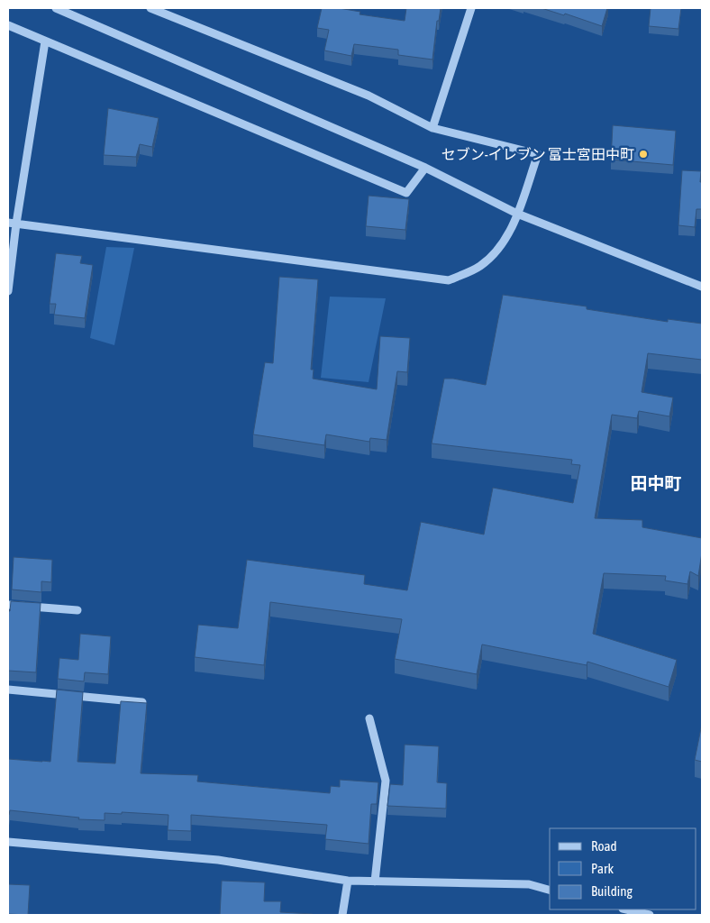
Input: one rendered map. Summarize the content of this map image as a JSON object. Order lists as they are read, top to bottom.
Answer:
{
  "districts": ["田中町"],
  "places": ["セブン-イレブン 富士宮田中町"],
  "legend": ["Road", "Park", "Building"]
}
